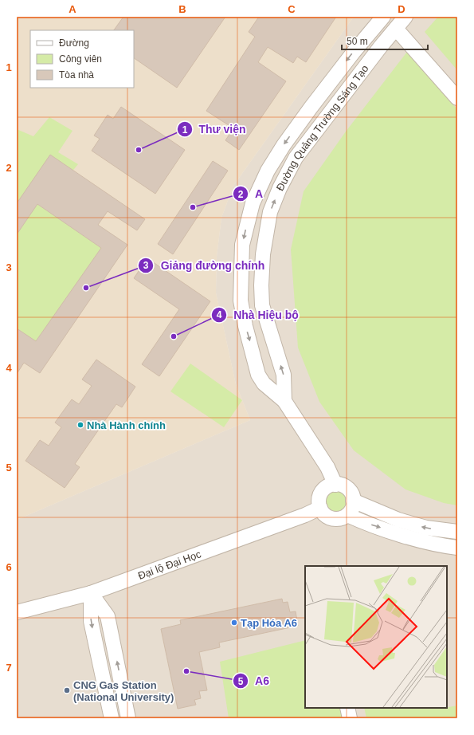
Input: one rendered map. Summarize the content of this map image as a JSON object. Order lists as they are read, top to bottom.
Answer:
{
  "streets": {
    "street": ["Đường Quảng Trường Sáng Tạo", "Đại lộ Đại Học"]
  },
  "crossings": [
    ["Đường Quảng Trường Sáng Tạo", "Đại lộ Đại Học"]
  ],
  "places": [
    "Thư viện",
    "A",
    "Giảng đường chính",
    "Nhà Hiệu bộ",
    "Nhà Hành chính",
    "Tạp Hóa A6",
    "A6",
    "CNG Gas Station (National University)"
  ],
  "legend": ["Đường", "Công viên", "Tòa nhà"],
  "scale_bar": "50 m",
  "grid": {
    "columns": [
      "A",
      "B",
      "C",
      "D"
    ],
    "rows": [
      "1",
      "2",
      "3",
      "4",
      "5",
      "6",
      "7"
    ]
  }
}
